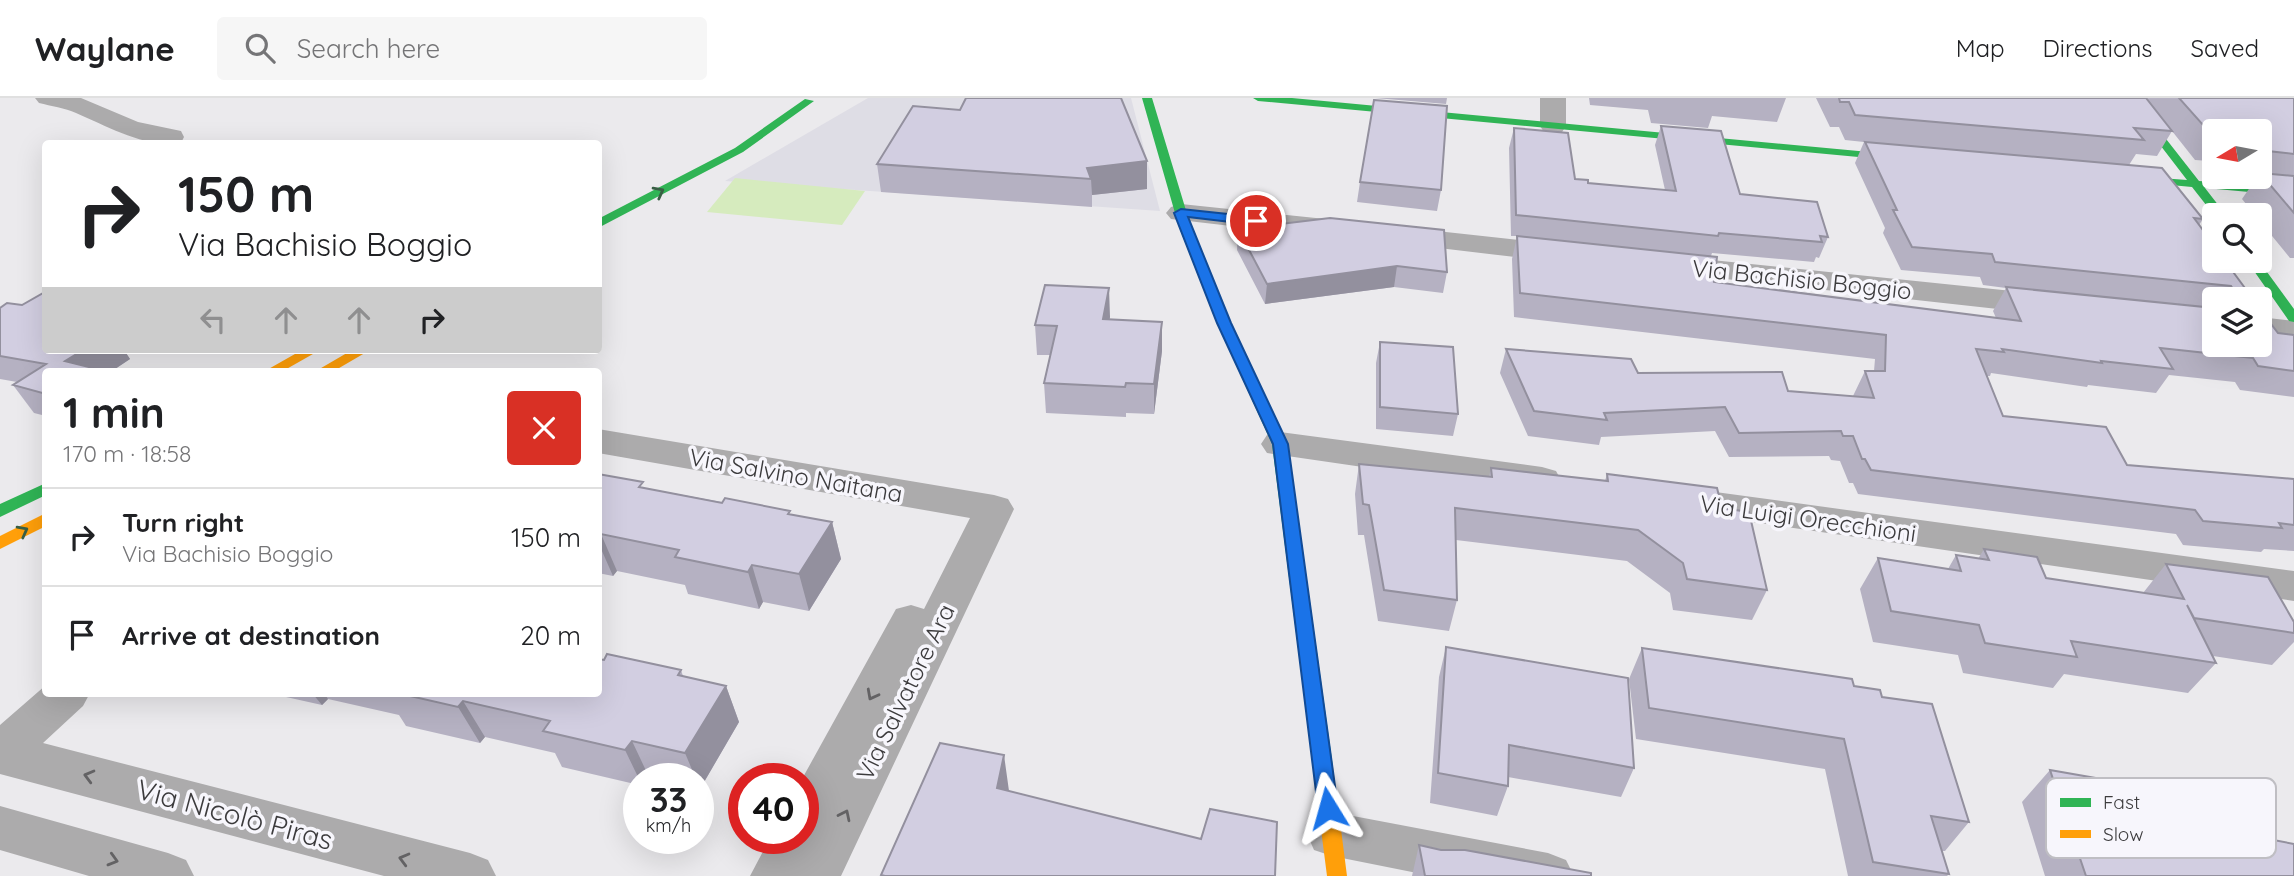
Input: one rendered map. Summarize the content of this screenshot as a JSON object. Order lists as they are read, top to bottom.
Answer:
{
  "streets": {
    "street": [
      "Via Bachisio Boggio",
      "Via Salvino Naitana",
      "Via Luigi Orecchioni",
      "Via Salvatore Ara",
      "Via Nicolò Piras"
    ]
  },
  "crossings": [
    ["Via Salvino Naitana", "Via Salvatore Ara"]
  ],
  "legend": ["Fast", "Slow"],
  "north": "left",
  "page": {
    "header": "Waylane",
    "search": "Search here",
    "nav": ["Map", "Directions", "Saved"],
    "turn": ["150 m", "Via Bachisio Boggio"],
    "heading": ["1 min", "170 m · 18:58"],
    "list": [
      {
        "name": "Turn right",
        "note": "Via Bachisio Boggio",
        "value": "150 m"
      },
      {
        "name": "Arrive at destination",
        "value": "20 m"
      }
    ],
    "speed": "33 km/h",
    "limit": "40"
  }
}
